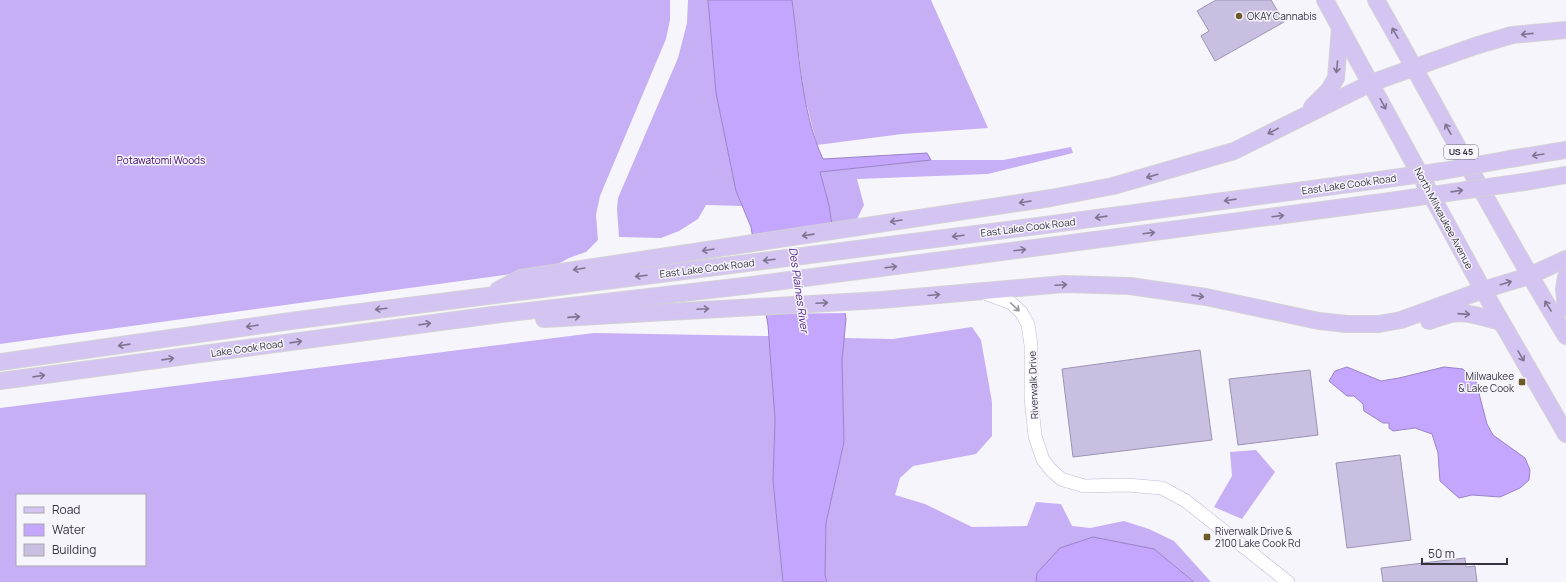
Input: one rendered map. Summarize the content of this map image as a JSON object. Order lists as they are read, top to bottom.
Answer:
{
  "streets": {
    "main road": [
      "US 45",
      "East Lake Cook Road",
      "North Milwaukee Avenue",
      "Lake Cook Road"
    ],
    "street": ["Riverwalk Drive"]
  },
  "crossings": [
    ["East Lake Cook Road", "Lake Cook Road"]
  ],
  "one_way": ["Riverwalk Drive"],
  "water": ["Des Plaines River"],
  "parks": ["Potawatomi Woods"],
  "places": {
    "other": ["OKAY Cannabis"],
    "transit": ["Milwaukee & Lake Cook", "Riverwalk Drive & 2100 Lake Cook Rd"]
  },
  "legend": ["Road", "Water", "Building"],
  "scale_bar": "50 m"
}
